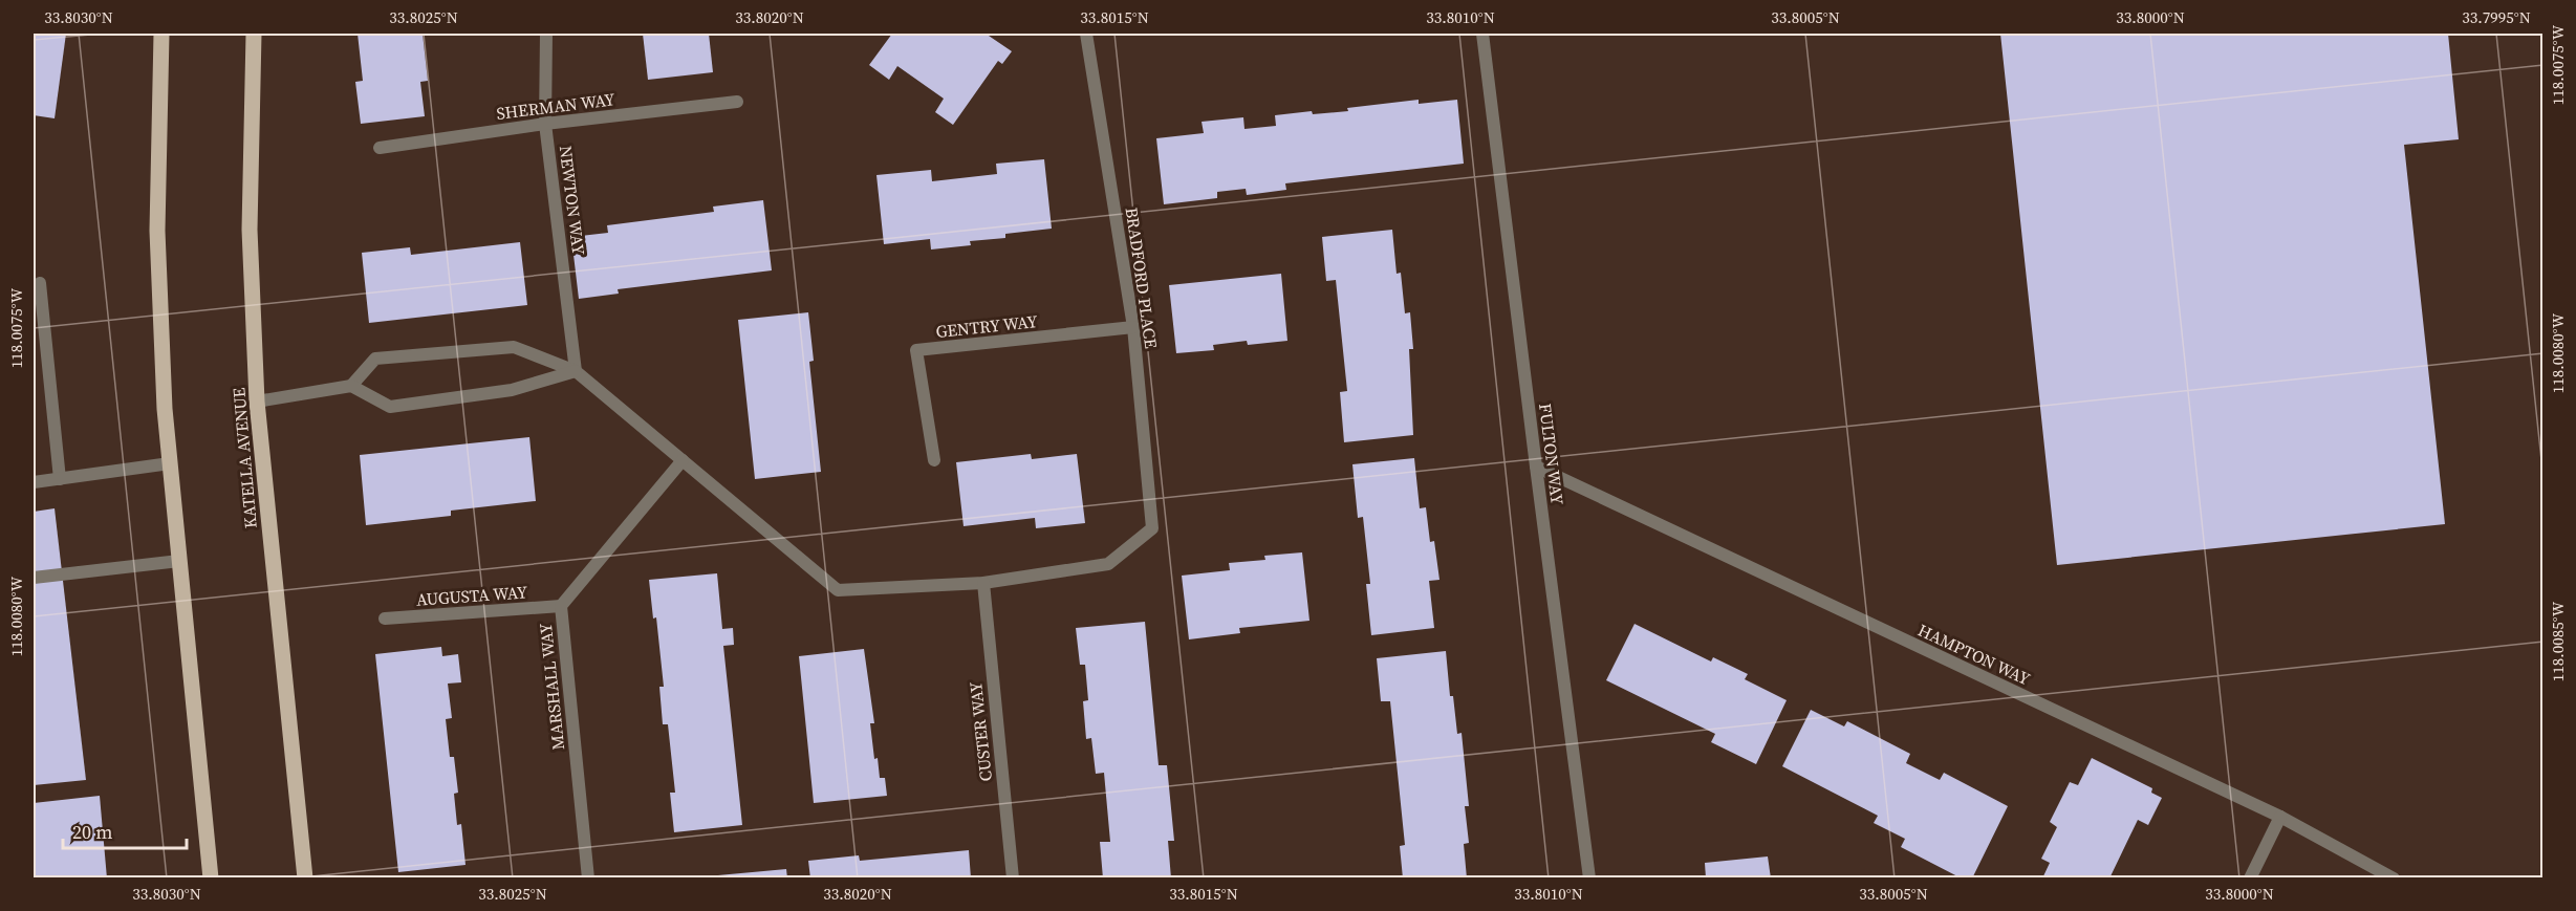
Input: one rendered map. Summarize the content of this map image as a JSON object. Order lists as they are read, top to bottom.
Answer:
{
  "streets": {
    "main road": ["KATELLA AVENUE"],
    "street": [
      "SHERMAN WAY",
      "NEWTON WAY",
      "BRADFORD PLACE",
      "GENTRY WAY",
      "FULTON WAY",
      "AUGUSTA WAY",
      "HAMPTON WAY",
      "MARSHALL WAY",
      "CUSTER WAY"
    ]
  },
  "crossings": [
    ["SHERMAN WAY", "NEWTON WAY"],
    ["BRADFORD PLACE", "GENTRY WAY"],
    ["BRADFORD PLACE", "CUSTER WAY"],
    ["FULTON WAY", "HAMPTON WAY"],
    ["AUGUSTA WAY", "MARSHALL WAY"]
  ],
  "scale_bar": "20 m",
  "coordinates": [
    "33.8030°N",
    "33.8025°N",
    "33.8020°N",
    "33.8015°N",
    "33.8010°N",
    "33.8005°N",
    "33.8000°N",
    "33.7995°N",
    "118.0075°W",
    "118.0080°W",
    "118.0085°W"
  ]
}
